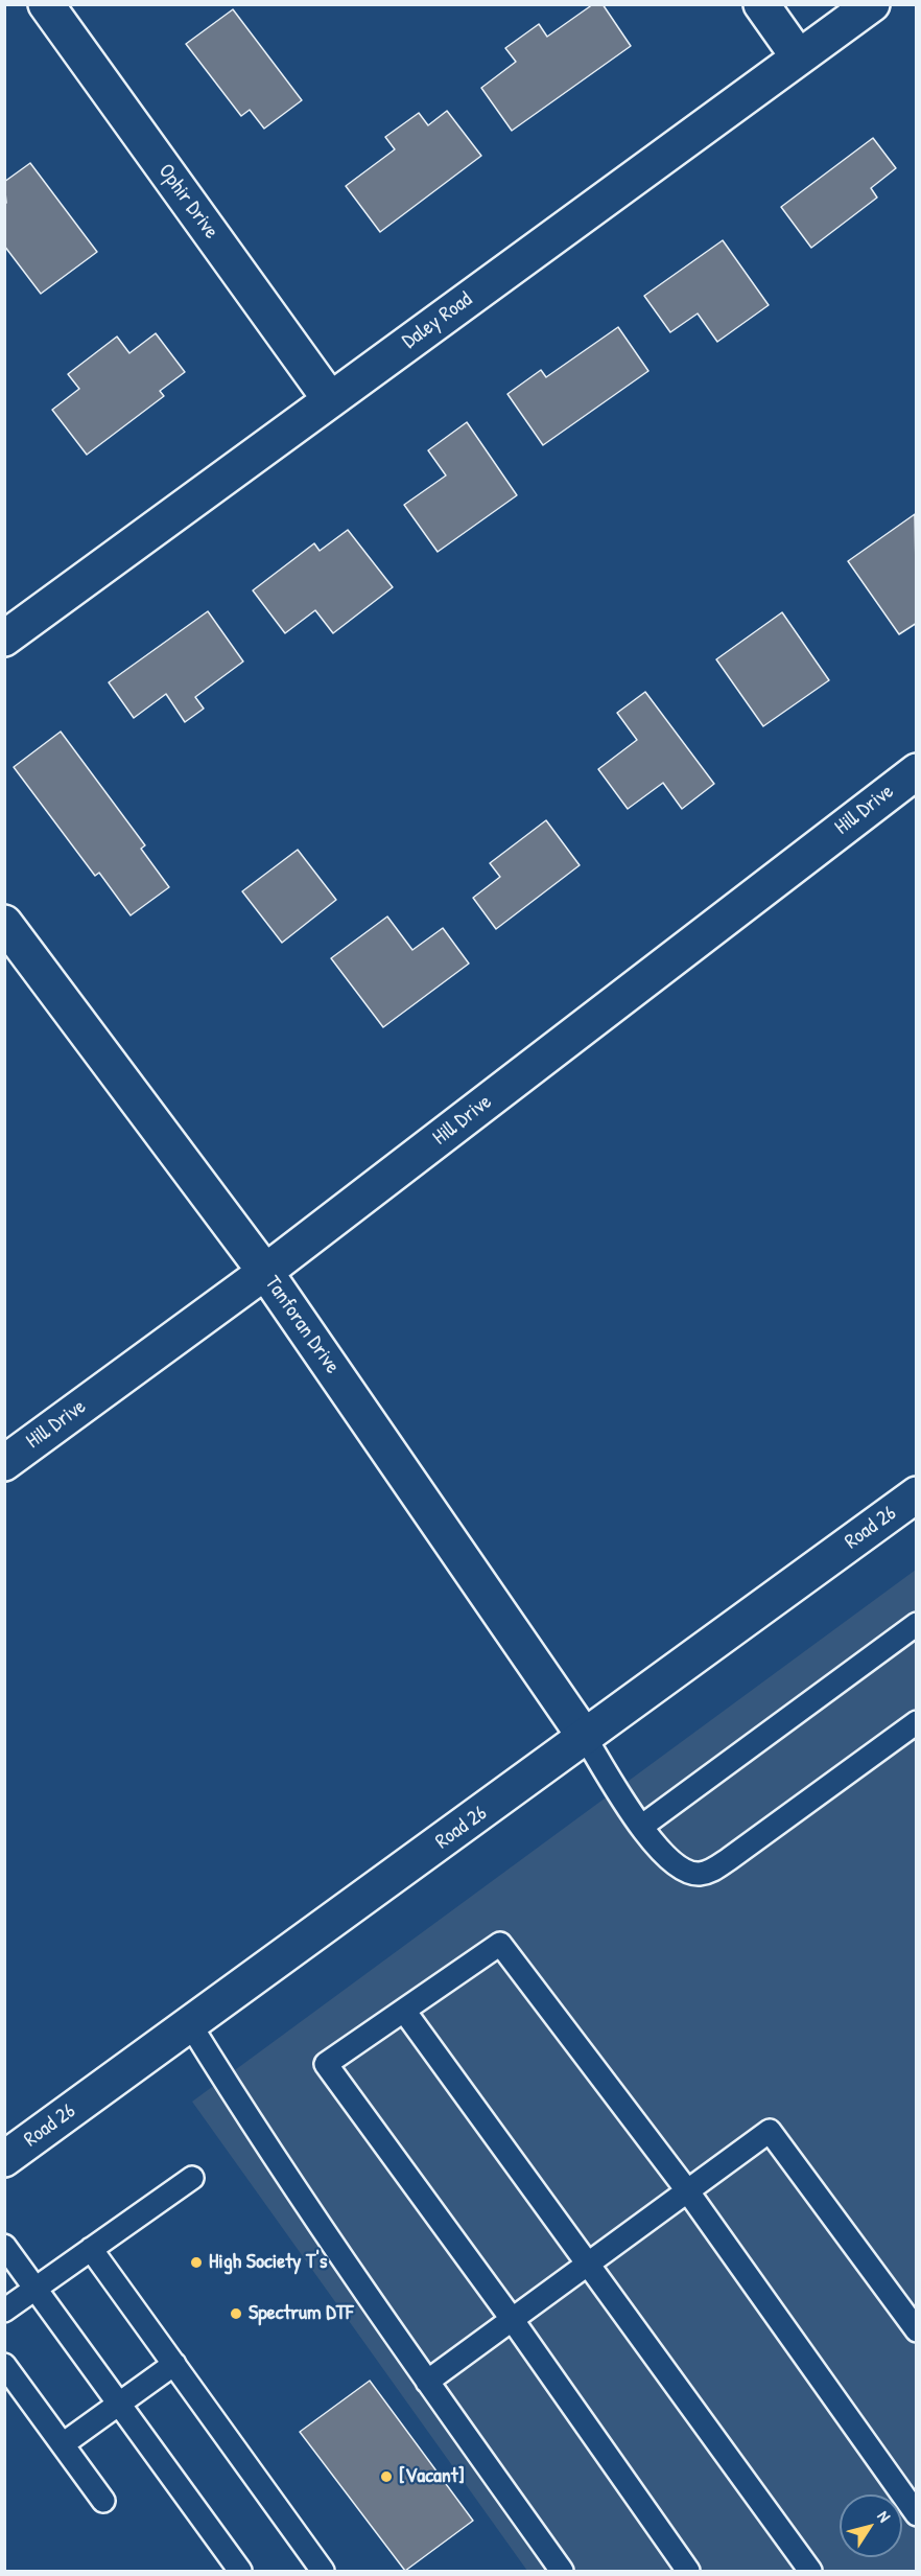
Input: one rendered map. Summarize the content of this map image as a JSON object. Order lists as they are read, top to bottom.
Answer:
{
  "streets": {
    "street": [
      "Ophir Drive",
      "Daley Road",
      "Hill Drive",
      "Tanforan Drive",
      "Road 26"
    ]
  },
  "crossings": [
    ["Ophir Drive", "Daley Road"],
    ["Hill Drive", "Tanforan Drive"],
    ["Tanforan Drive", "Road 26"]
  ],
  "places": ["High Society T's", "Spectrum DTF", "[Vacant]"],
  "north": "top right"
}
